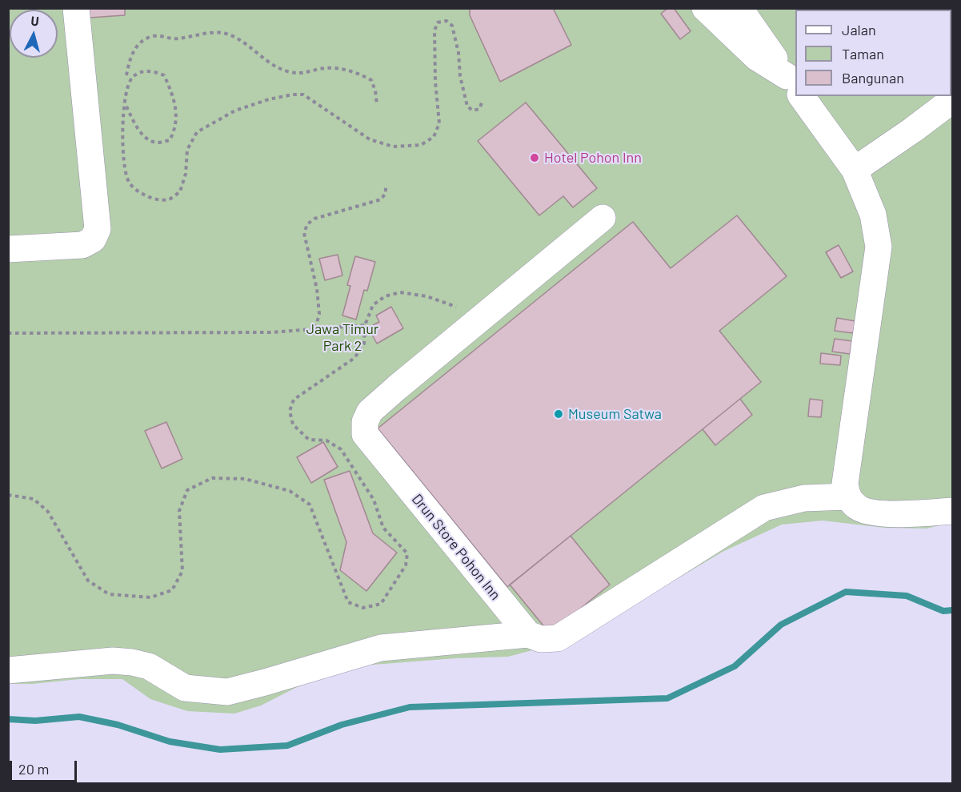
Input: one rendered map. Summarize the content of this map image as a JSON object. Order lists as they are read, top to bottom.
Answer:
{
  "streets": {
    "lane": ["Drun Store Pohon Inn"]
  },
  "parks": ["Jawa Timur Park 2"],
  "places": ["Hotel Pohon Inn", "Museum Satwa"],
  "legend": ["Jalan", "Taman", "Bangunan"],
  "scale_bar": "20 m",
  "north": "top"
}
